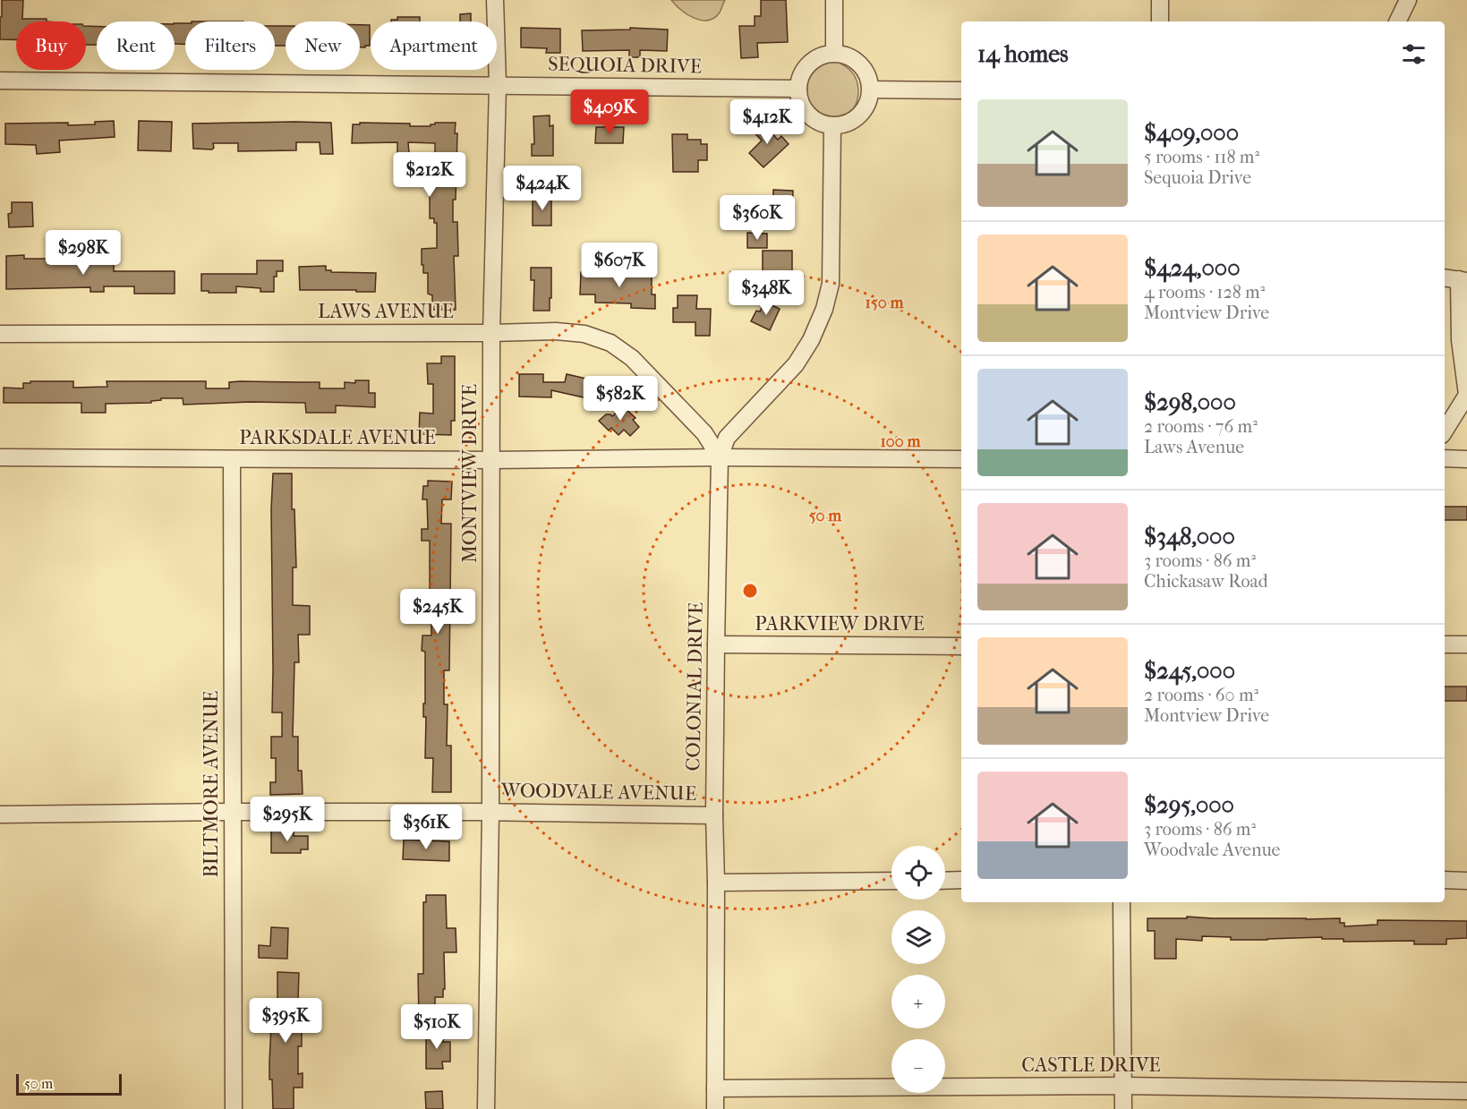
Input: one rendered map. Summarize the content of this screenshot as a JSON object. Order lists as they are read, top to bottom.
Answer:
{
  "streets": {
    "street": [
      "SEQUOIA DRIVE",
      "LAWS AVENUE",
      "PARKSDALE AVENUE",
      "MONTVIEW DRIVE",
      "PARKVIEW DRIVE",
      "COLONIAL DRIVE",
      "BILTMORE AVENUE",
      "WOODVALE AVENUE",
      "CASTLE DRIVE"
    ]
  },
  "crossings": [
    ["SEQUOIA DRIVE", "MONTVIEW DRIVE"],
    ["LAWS AVENUE", "PARKSDALE AVENUE"],
    ["LAWS AVENUE", "MONTVIEW DRIVE"],
    ["LAWS AVENUE", "COLONIAL DRIVE"],
    ["PARKSDALE AVENUE", "MONTVIEW DRIVE"],
    ["PARKSDALE AVENUE", "COLONIAL DRIVE"],
    ["PARKSDALE AVENUE", "BILTMORE AVENUE"],
    ["MONTVIEW DRIVE", "WOODVALE AVENUE"],
    ["PARKVIEW DRIVE", "COLONIAL DRIVE"],
    ["COLONIAL DRIVE", "WOODVALE AVENUE"],
    ["COLONIAL DRIVE", "CASTLE DRIVE"],
    ["BILTMORE AVENUE", "WOODVALE AVENUE"]
  ],
  "scale_bar": "50 m",
  "page": {
    "chip": [
      "Buy",
      "Rent",
      "Filters",
      "New",
      "Apartment"
    ],
    "heading": "14 homes",
    "list": [
      {
        "name": "$409,000",
        "note": "5 rooms · 118 m² · Sequoia Drive"
      },
      {
        "name": "$424,000",
        "note": "4 rooms · 128 m² · Montview Drive"
      },
      {
        "name": "$298,000",
        "note": "2 rooms · 76 m² · Laws Avenue"
      },
      {
        "name": "$348,000",
        "note": "3 rooms · 86 m² · Chickasaw Road"
      },
      {
        "name": "$245,000",
        "note": "2 rooms · 60 m² · Montview Drive"
      },
      {
        "name": "$295,000",
        "note": "3 rooms · 86 m² · Woodvale Avenue"
      }
    ],
    "price": [
      "$409K",
      "$412K",
      "$212K",
      "$424K",
      "$360K",
      "$298K",
      "$607K",
      "$348K",
      "$582K",
      "$245K",
      "$295K",
      "$361K",
      "$395K",
      "$510K"
    ],
    "map_buttons": ["+", "−"],
    "scale": "50 m"
  },
  "rings": ["150 m", "100 m", "50 m"]
}
